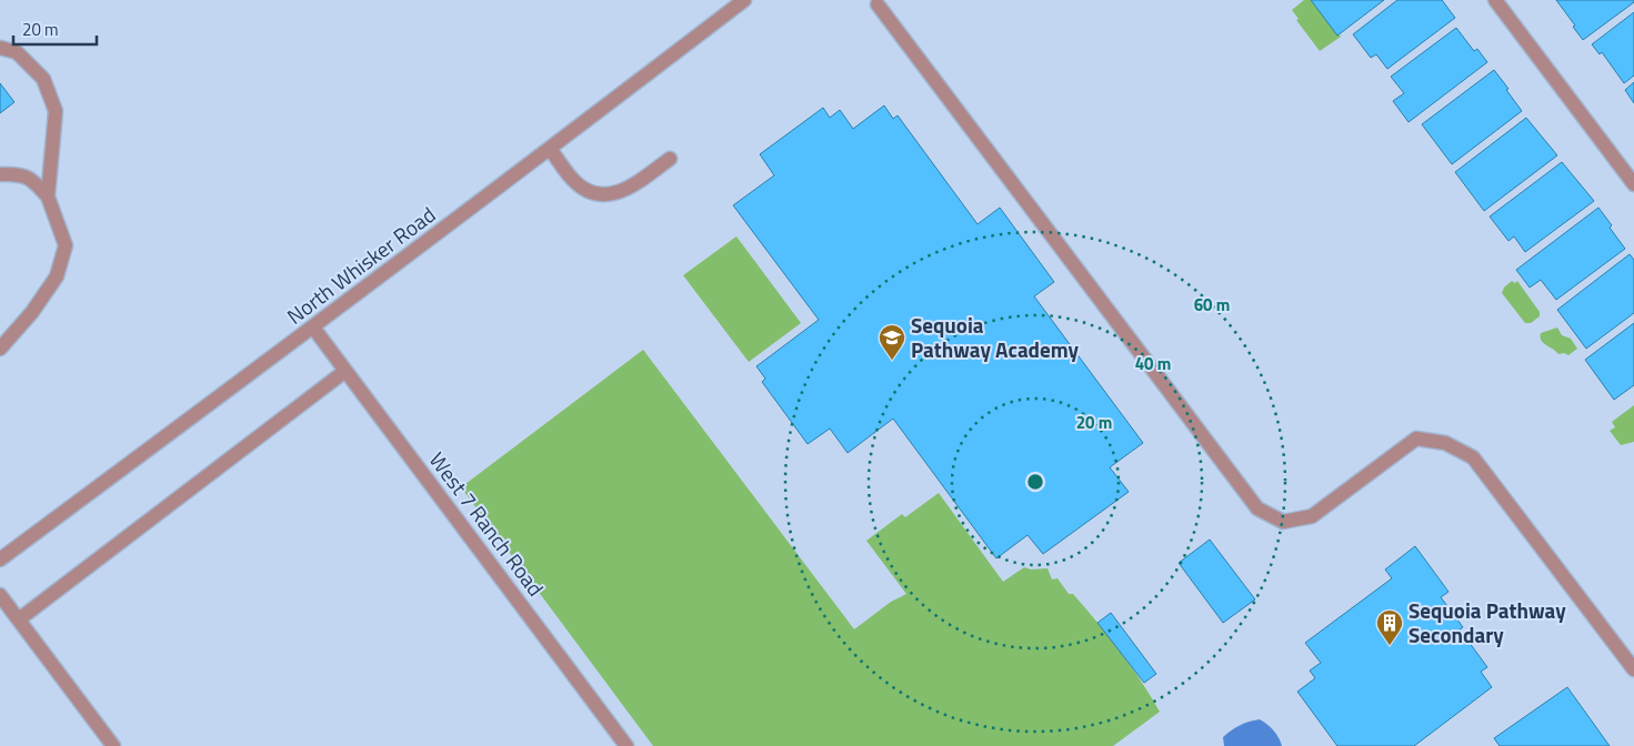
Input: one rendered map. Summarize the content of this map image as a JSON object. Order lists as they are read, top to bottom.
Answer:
{
  "streets": {
    "street": ["North Whisker Road", "West 7 Ranch Road"]
  },
  "crossings": [
    ["North Whisker Road", "West 7 Ranch Road"]
  ],
  "places": {
    "school or university": ["Sequoia Pathway Academy"],
    "building": ["Sequoia Pathway Secondary"]
  },
  "scale_bar": "20 m",
  "rings": ["60 m", "40 m", "20 m"]
}
